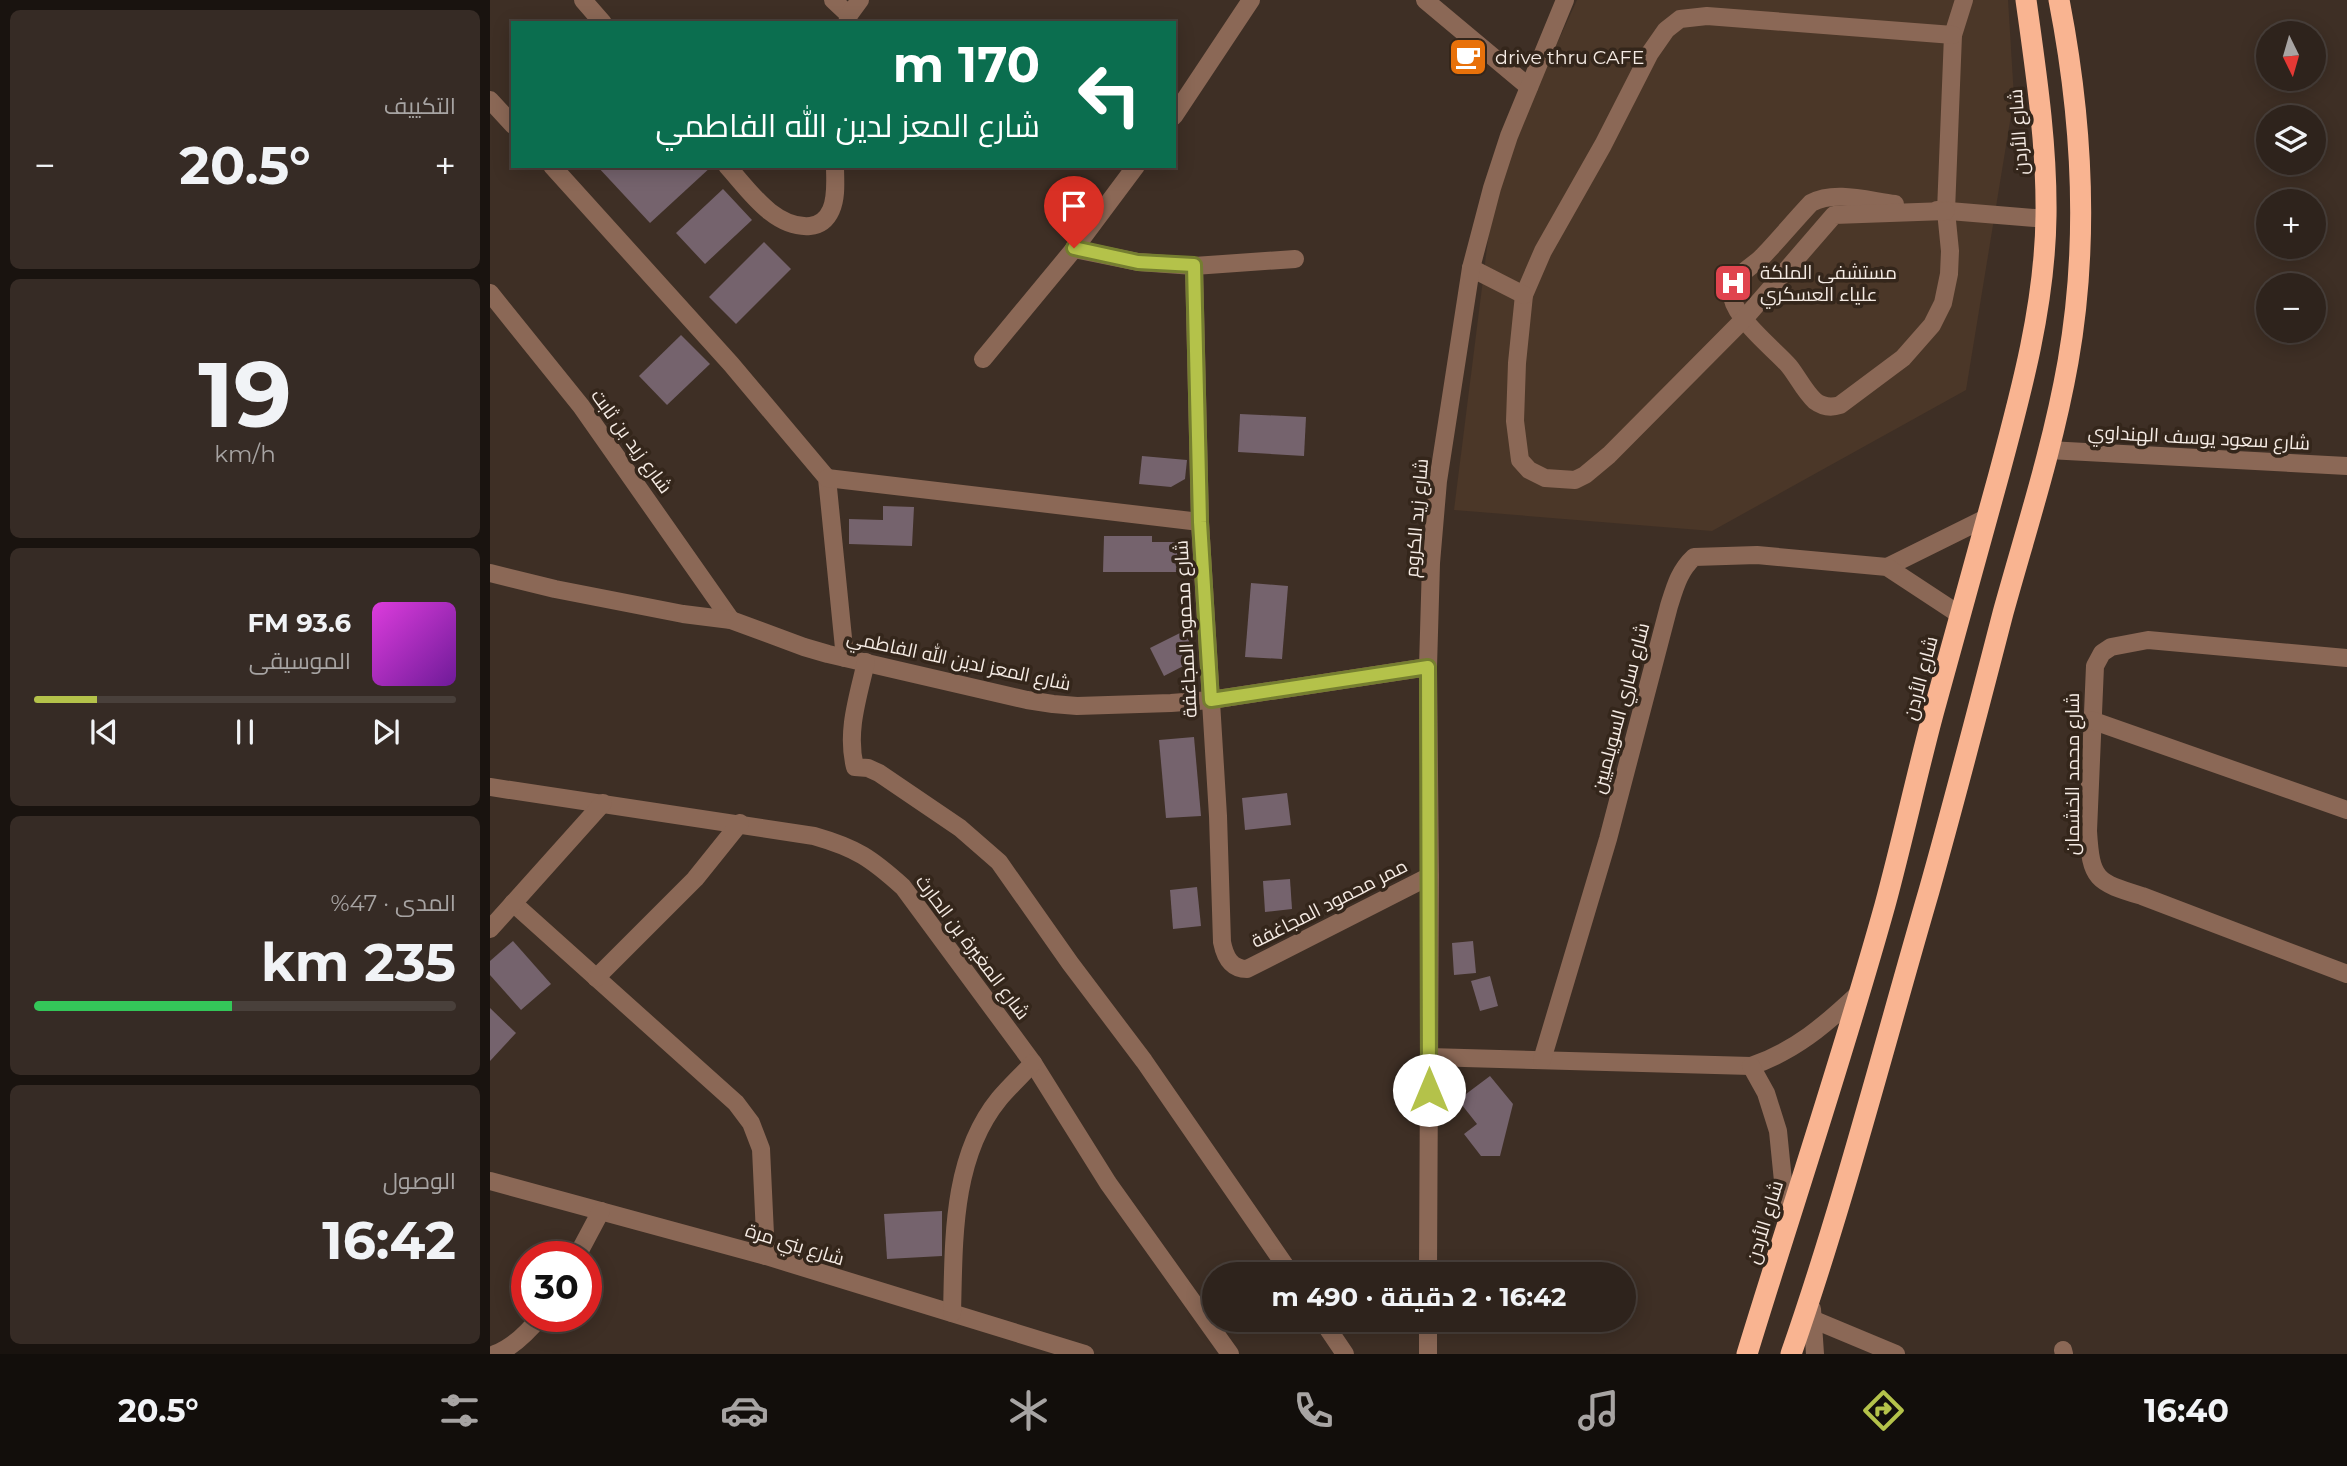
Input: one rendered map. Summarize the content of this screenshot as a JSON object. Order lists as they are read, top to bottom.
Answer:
{
  "streets": {
    "highway": ["شارع الأردن"],
    "street": [
      "شارع سعود يوسف الهنداوي",
      "شارع زيد بن ثابت",
      "شارع زيد الكروم",
      "شارع محمود المجاغفة",
      "شارع المعز لدين الله الفاطمي",
      "شارع ساري السويلميين",
      "شارع محمد الخشمان",
      "ممر محمود المجاغفة",
      "شارع المغيرة بن الحارث",
      "شارع بني مرة"
    ]
  },
  "crossings": [
    ["شارع الأردن", "شارع ساري السويلميين"],
    ["شارع زيد بن ثابت", "شارع المعز لدين الله الفاطمي"],
    ["شارع زيد الكروم", "شارع المعز لدين الله الفاطمي"],
    ["شارع زيد الكروم", "ممر محمود المجاغفة"],
    ["شارع محمود المجاغفة", "شارع المعز لدين الله الفاطمي"],
    ["شارع محمود المجاغفة", "ممر محمود المجاغفة"]
  ],
  "places": {
    "cafe": ["drive thru CAFE"],
    "hospital": ["مستشفى الملكة علياء العسكري"]
  },
  "north": "bottom",
  "page": {
    "tile": [
      "التكييف",
      ["19", "km/h"],
      ["المدى · 47%", "235 km"],
      ["الوصول", "16:42"]
    ],
    "map_buttons": ["+", "−"],
    "turn": ["170 m", "شارع المعز لدين الله الفاطمي"],
    "heat": ["−", "20.5°", "+"],
    "song": ["93.6 FM", "الموسيقى"],
    "limit": "30",
    "trip": "16:42 · 2 دقيقة · 490 m",
    "tabs": ["16:40", "20.5°"]
  }
}
